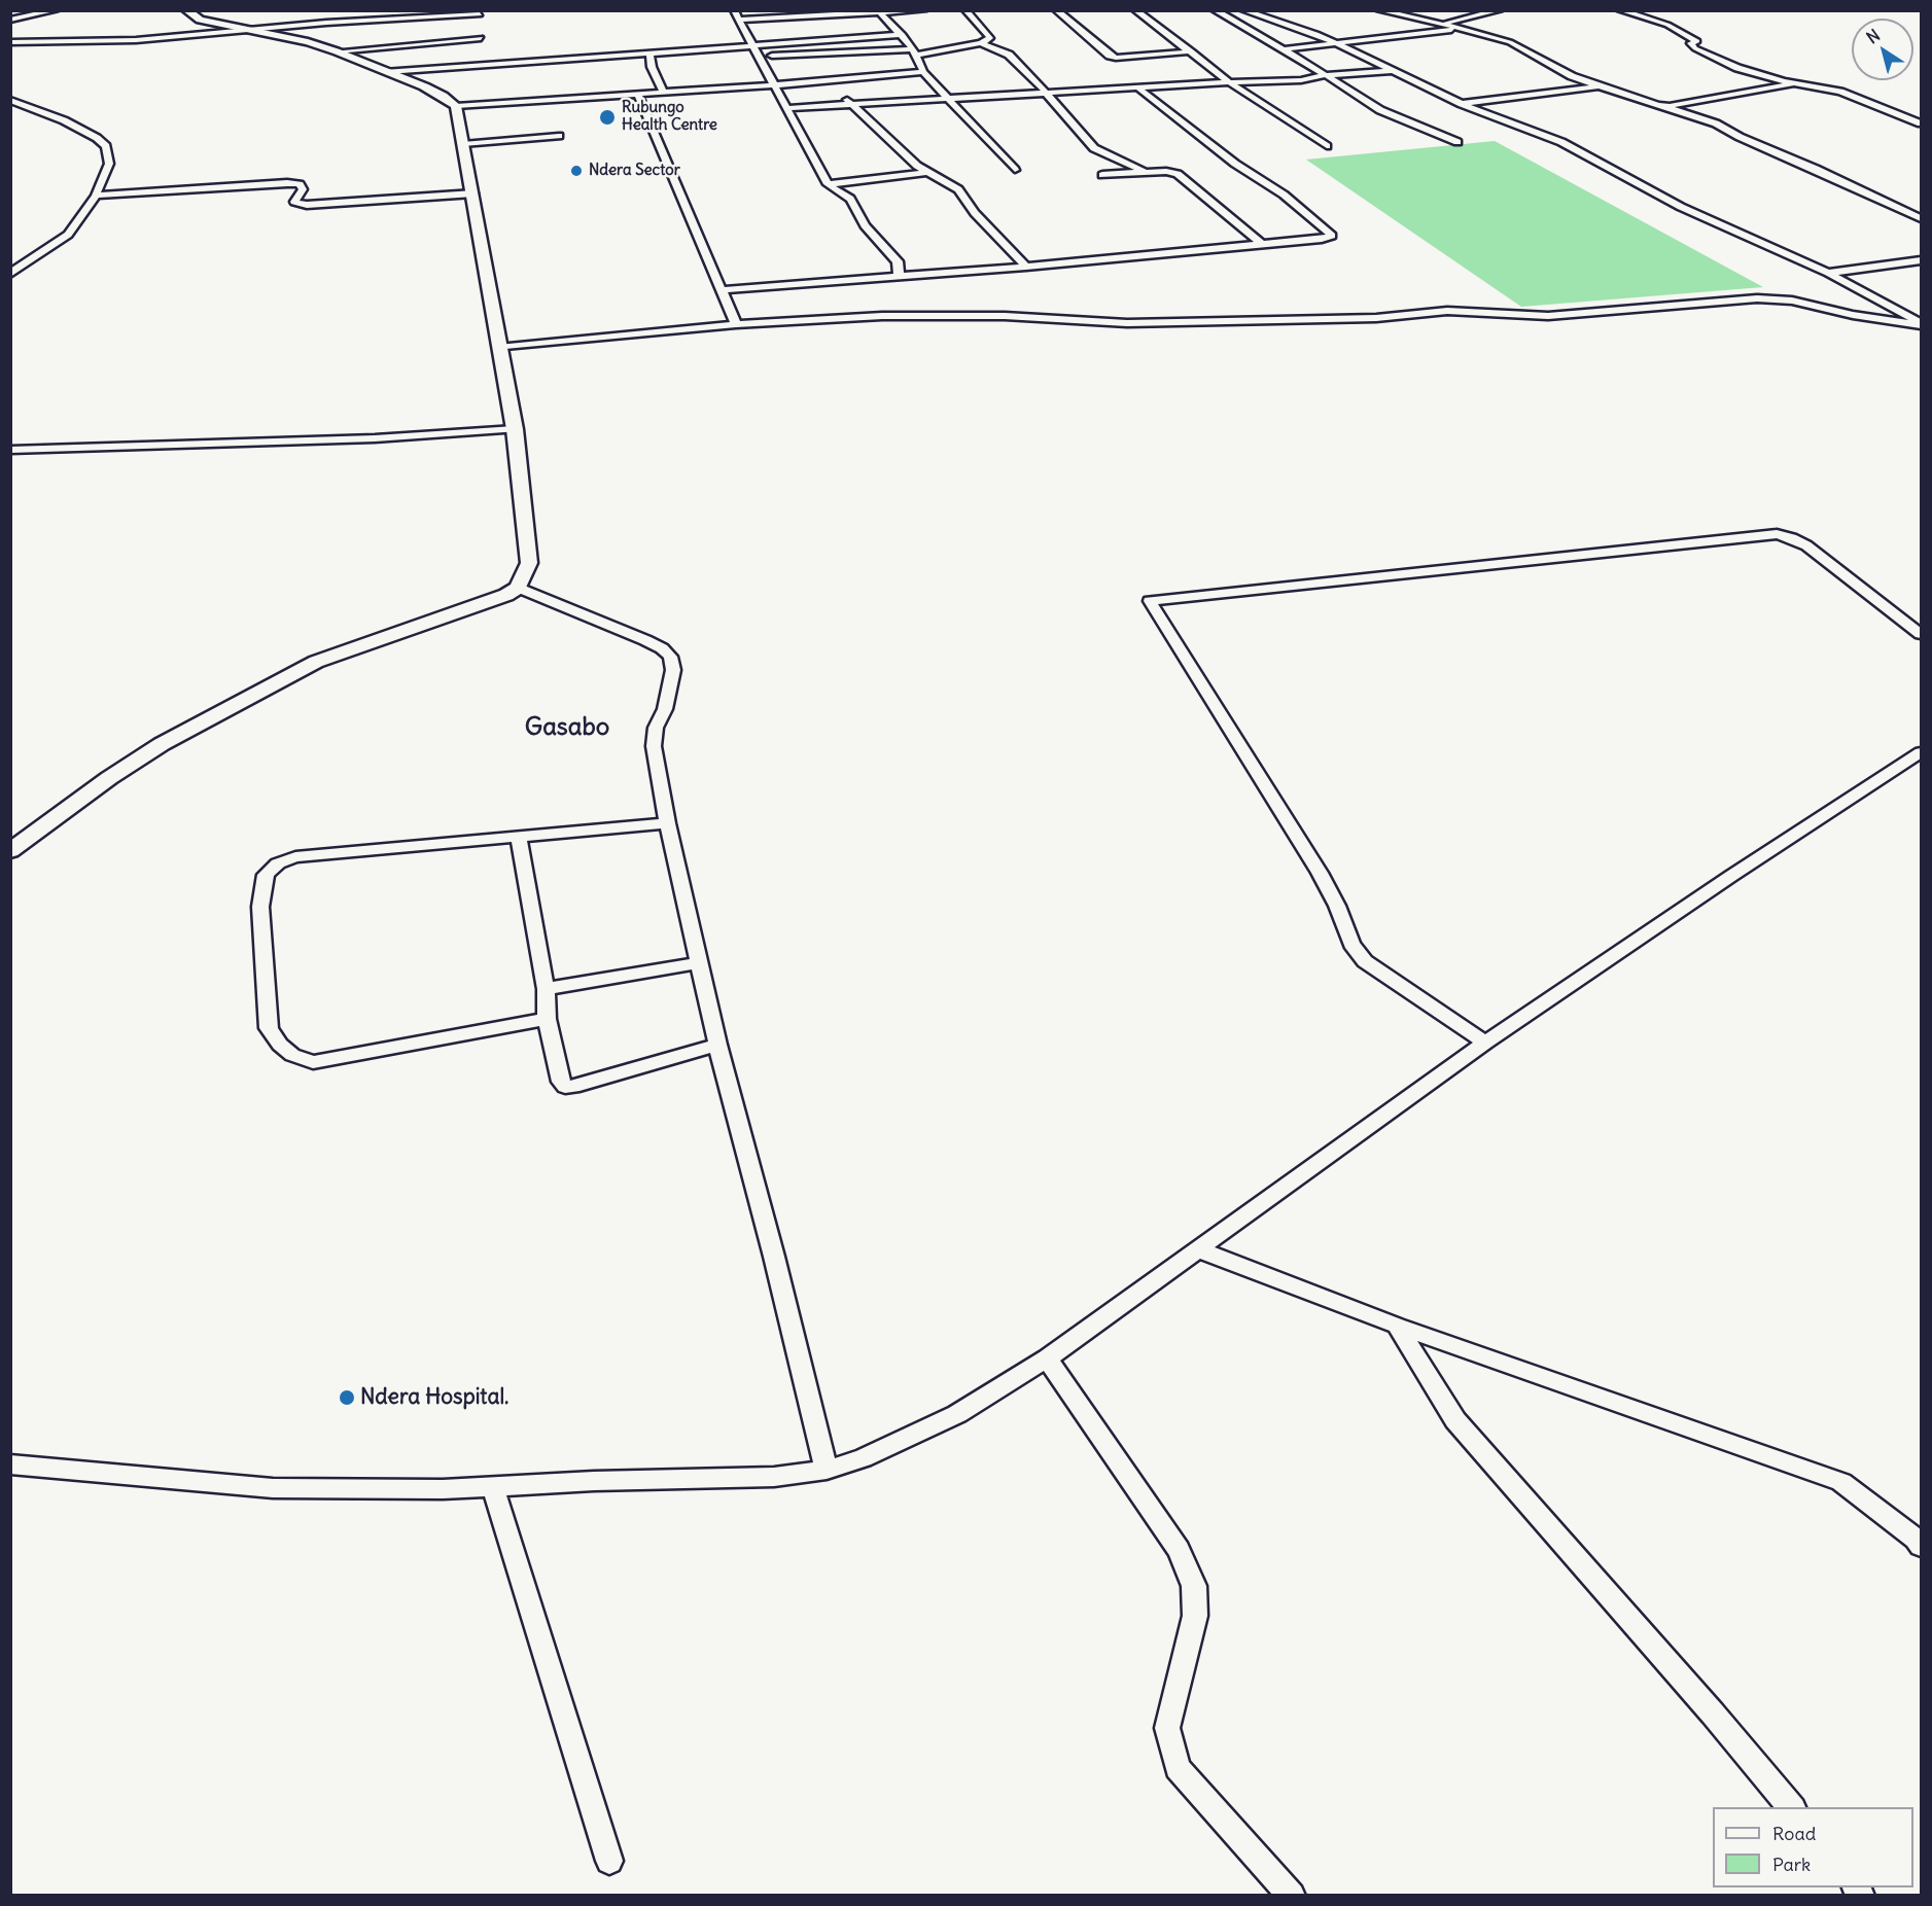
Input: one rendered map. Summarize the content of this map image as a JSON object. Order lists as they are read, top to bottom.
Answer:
{
  "districts": ["Gasabo"],
  "places": ["Rubungo Health Centre", "Ndera Sector", "Ndera Hospital."],
  "legend": ["Road", "Park"],
  "north": "top left"
}
